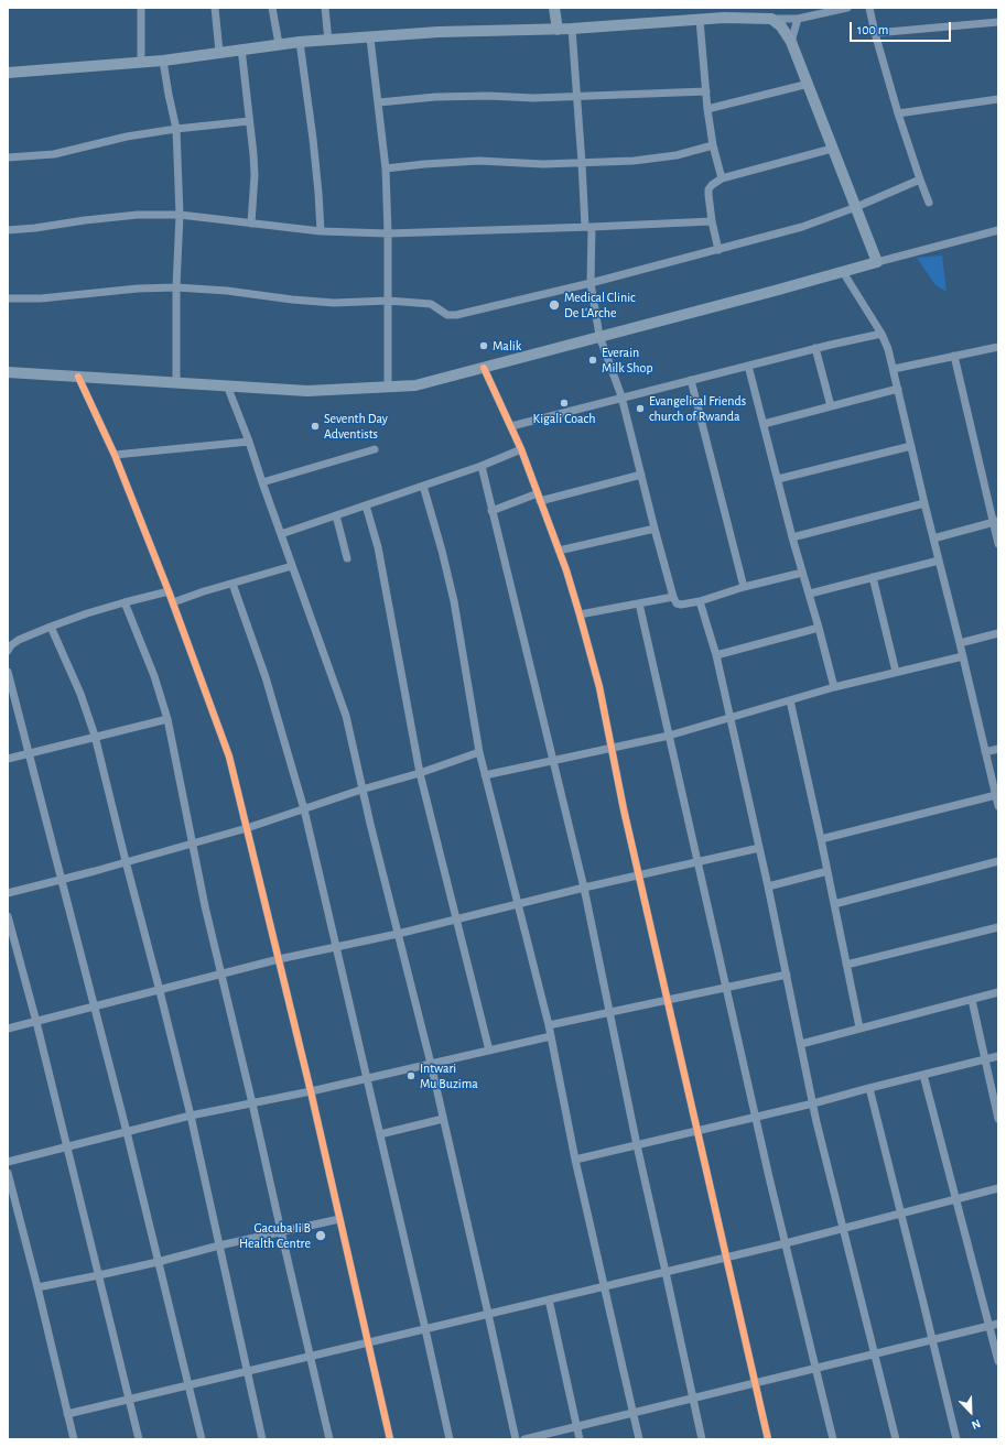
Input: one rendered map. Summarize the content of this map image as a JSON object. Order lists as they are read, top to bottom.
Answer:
{
  "places": [
    "Medical Clinic De L'Arche",
    "Malik",
    "Everain Milk Shop",
    "Kigali Coach",
    "Evangelical Friends church of Rwanda",
    "Seventh Day Adventists",
    "Intwari Mu Buzima",
    "Gacuba Ii B Health Centre"
  ],
  "scale_bar": "100 m",
  "north": "bottom right"
}
